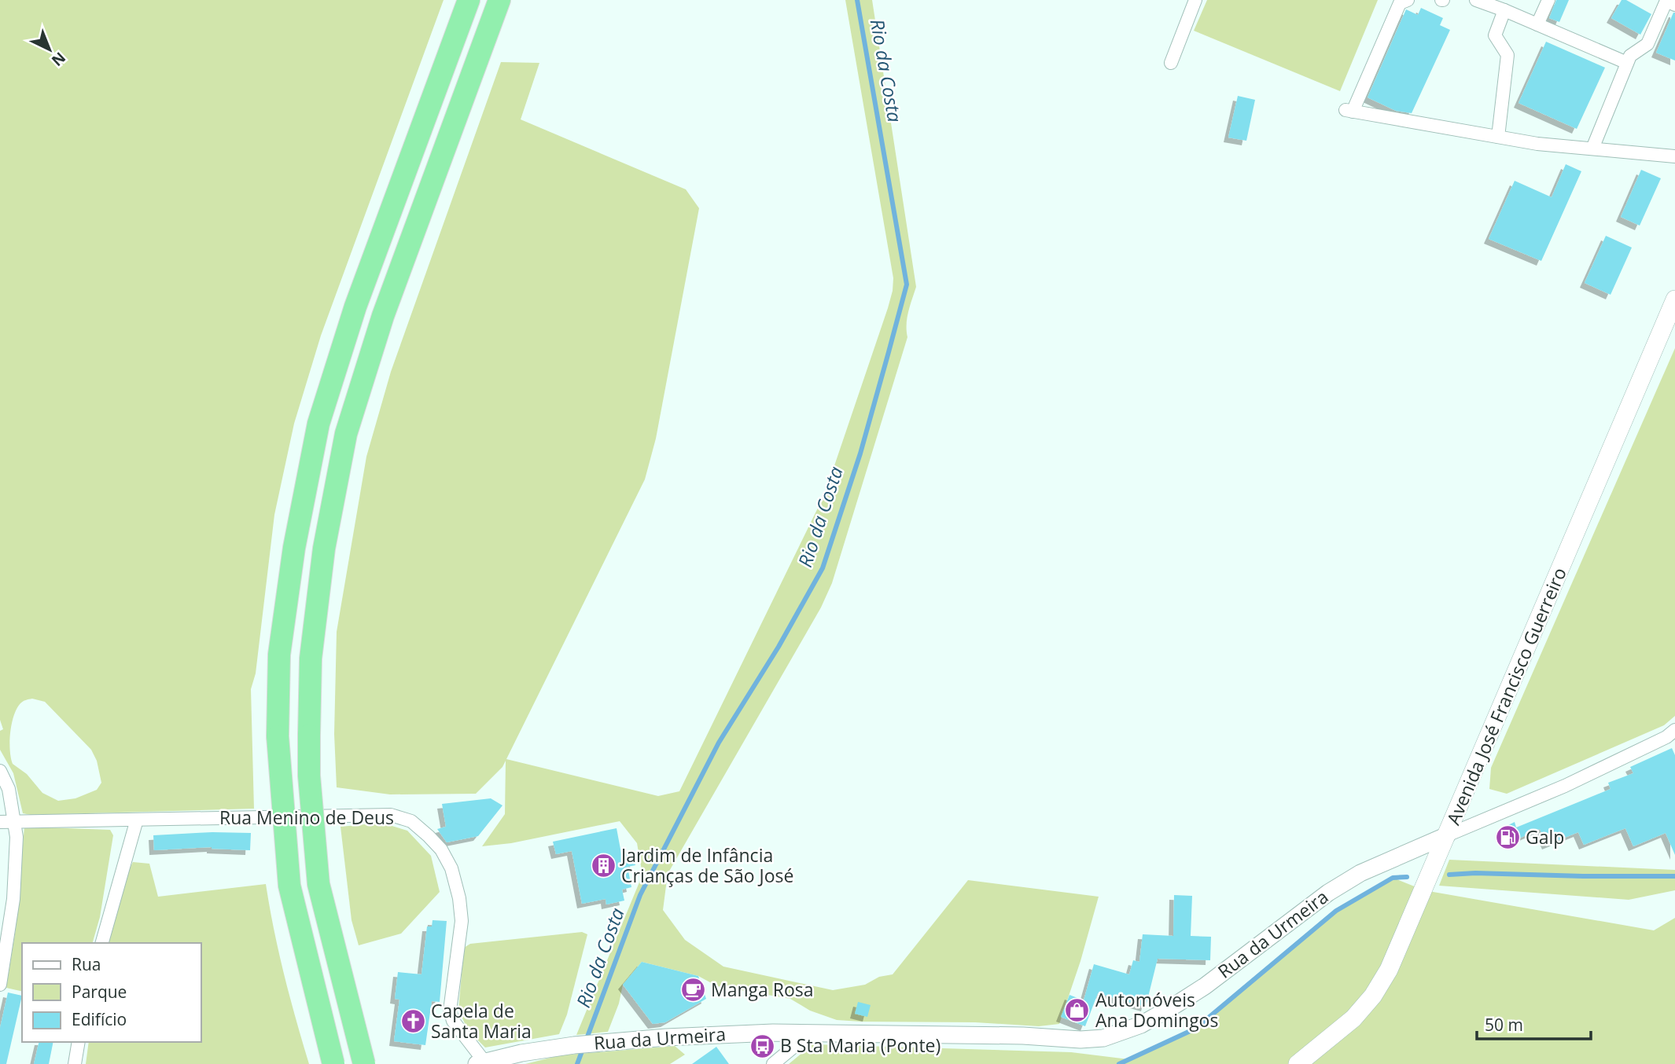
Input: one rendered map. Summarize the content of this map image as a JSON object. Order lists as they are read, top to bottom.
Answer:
{
  "streets": {
    "main road": ["Avenida José Francisco Guerreiro"],
    "street": ["Rua Menino de Deus", "Rua da Urmeira"]
  },
  "crossings": [
    ["Avenida José Francisco Guerreiro", "Rua da Urmeira"],
    ["Rua Menino de Deus", "Rua da Urmeira"]
  ],
  "water": ["Rio da Costa"],
  "places": {
    "fuel station": ["Galp"],
    "building": ["Jardim de Infância Crianças de São José"],
    "cafe": ["Manga Rosa"],
    "shop": ["Automóveis Ana Domingos"],
    "church": ["Capela de Santa Maria"],
    "bus stop": ["B Sta Maria (Ponte)"]
  },
  "legend": ["Rua", "Parque", "Edifício"],
  "scale_bar": "50 m",
  "north": "bottom right"
}
